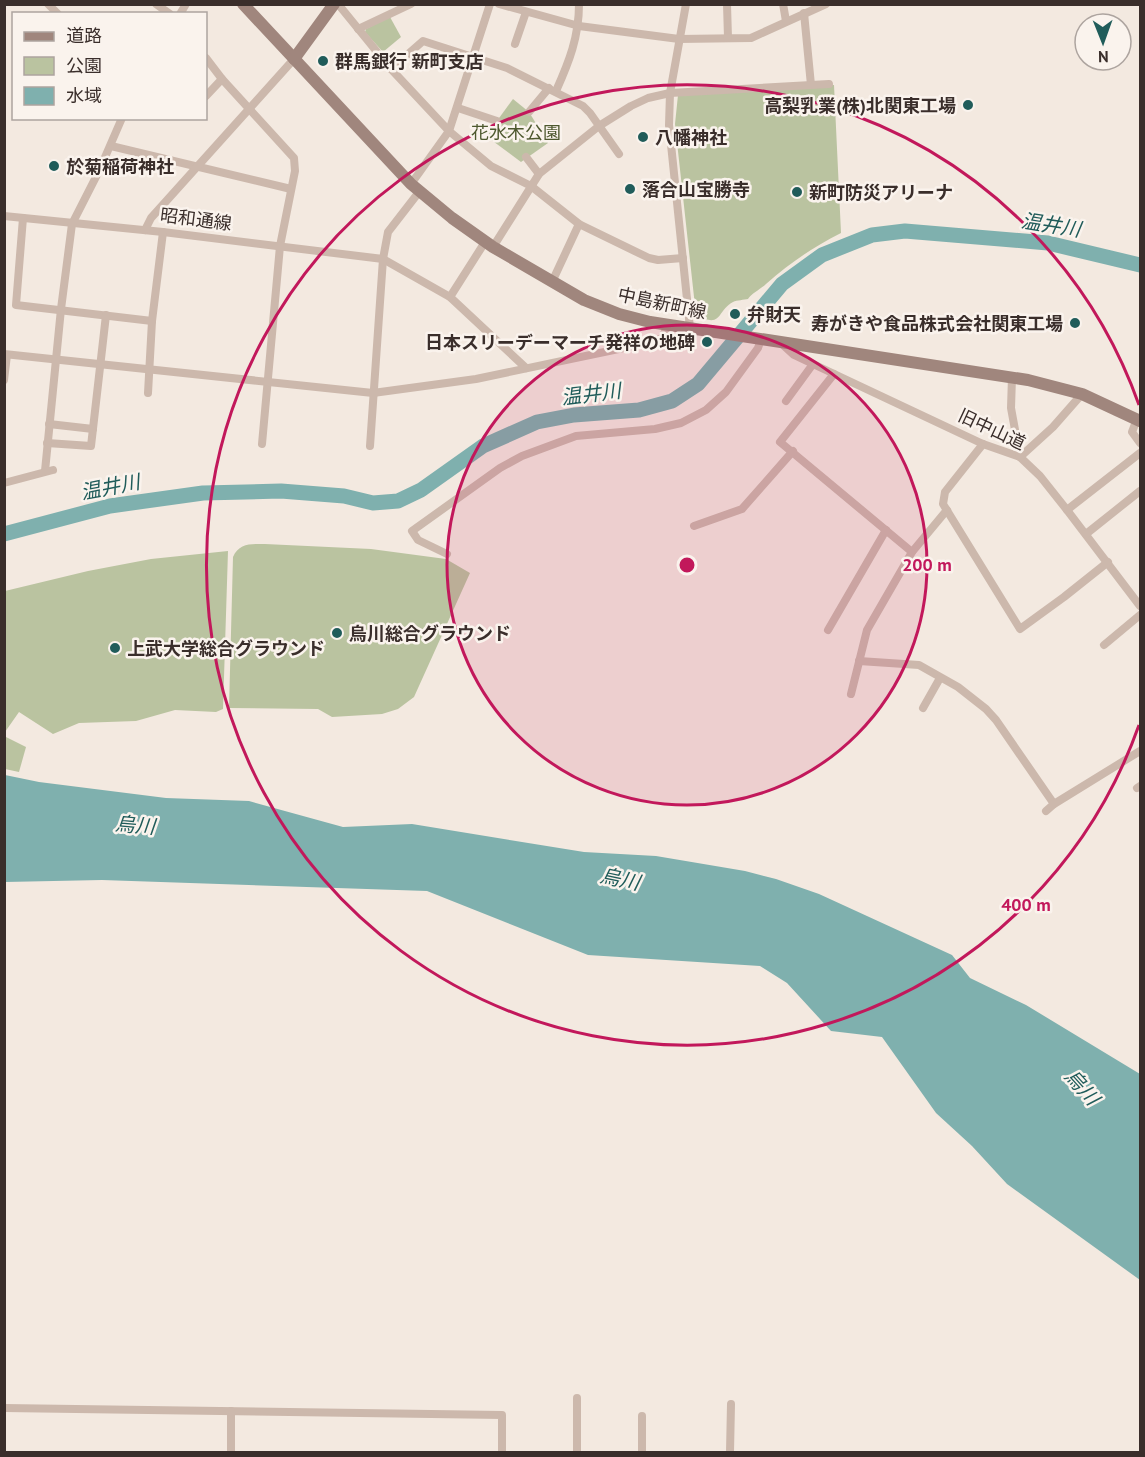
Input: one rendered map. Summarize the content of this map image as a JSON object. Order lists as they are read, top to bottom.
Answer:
{
  "streets": {
    "main road": ["中島新町線"],
    "street": ["昭和通線", "旧中山道"]
  },
  "crossings": [
    ["中島新町線", "旧中山道"]
  ],
  "water": ["温井川", "烏川"],
  "parks": ["花水木公園"],
  "places": [
    "群馬銀行 新町支店",
    "高梨乳業(株)北関東工場",
    "八幡神社",
    "於菊稲荷神社",
    "落合山宝勝寺",
    "新町防災アリーナ",
    "弁財天",
    "寿がきや食品株式会社関東工場",
    "日本スリーデーマーチ発祥の地碑",
    "烏川総合グラウンド",
    "上武大学総合グラウンド"
  ],
  "legend": ["道路", "公園", "水域"],
  "north": "bottom",
  "rings": ["200 m", "400 m"]
}
